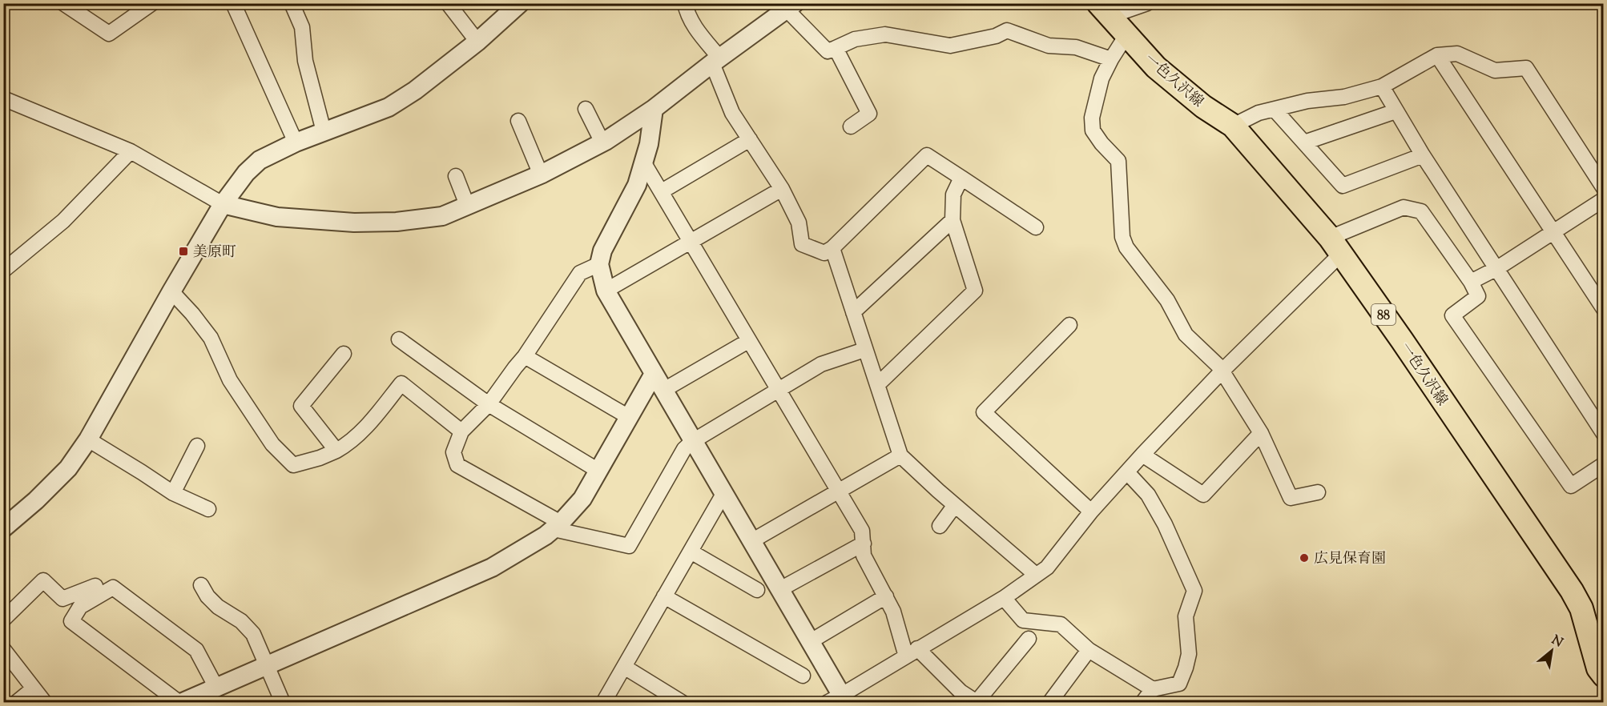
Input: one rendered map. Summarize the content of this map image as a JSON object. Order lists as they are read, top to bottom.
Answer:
{
  "streets": {
    "main road": ["一色久沢線", "88"]
  },
  "places": {
    "transit": ["美原町"],
    "other": ["広見保育園"]
  },
  "north": "top right"
}
